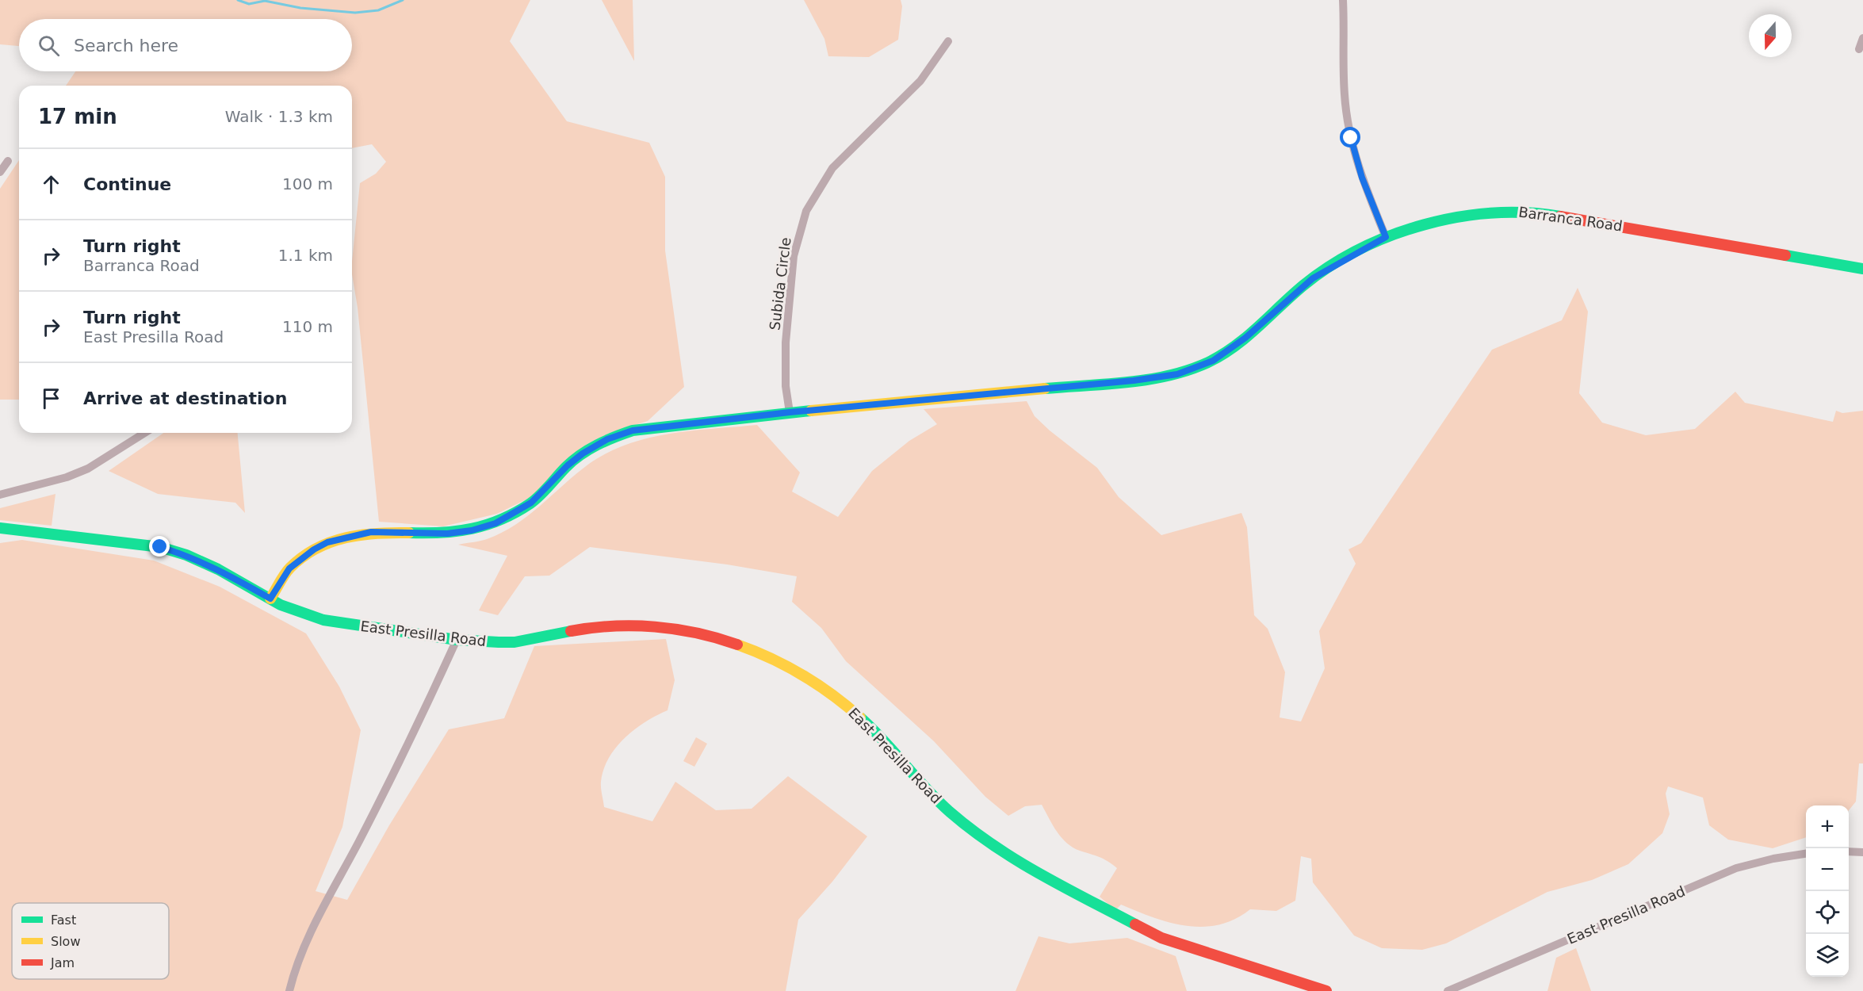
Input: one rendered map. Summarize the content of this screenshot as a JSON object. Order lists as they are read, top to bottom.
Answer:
{
  "streets": {
    "street": ["Barranca Road", "Subida Circle", "East Presilla Road"]
  },
  "crossings": [
    ["Barranca Road", "Subida Circle"],
    ["Barranca Road", "East Presilla Road"]
  ],
  "legend": ["Fast", "Slow", "Jam"],
  "north": "bottom",
  "page": {
    "search": "Search here",
    "heading": ["17 min", "Walk · 1.3 km"],
    "list": [
      ["Continue", "100 m"],
      ["Turn right", "Barranca Road", "1.1 km"],
      ["Turn right", "East Presilla Road", "110 m"],
      "Arrive at destination"
    ],
    "map_buttons": ["+", "−"]
  }
}
